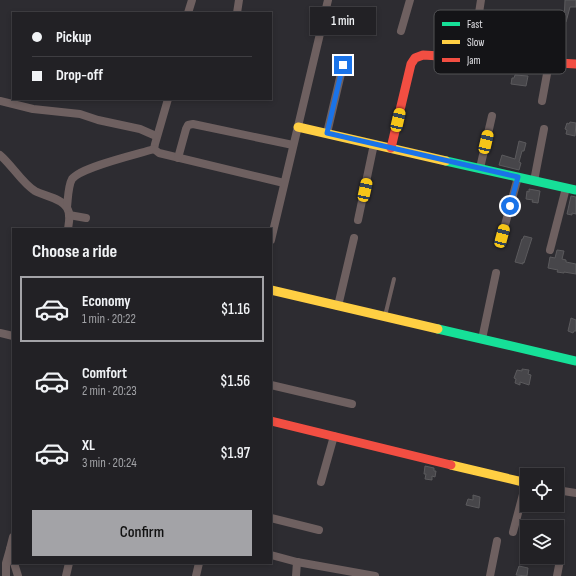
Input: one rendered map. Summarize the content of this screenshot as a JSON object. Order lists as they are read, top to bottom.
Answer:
{
  "legend": ["Fast", "Slow", "Jam"],
  "page": {
    "bubble": "1 min",
    "banner": ["Pickup", "Drop-off"],
    "heading": "Choose a ride",
    "list": [
      {
        "name": "Economy",
        "note": "1 min · 20:22",
        "value": "$1.16"
      },
      {
        "name": "Comfort",
        "note": "2 min · 20:23",
        "value": "$1.56"
      },
      {
        "name": "XL",
        "note": "3 min · 20:24",
        "value": "$1.97"
      }
    ],
    "buttons": "Confirm"
  }
}
